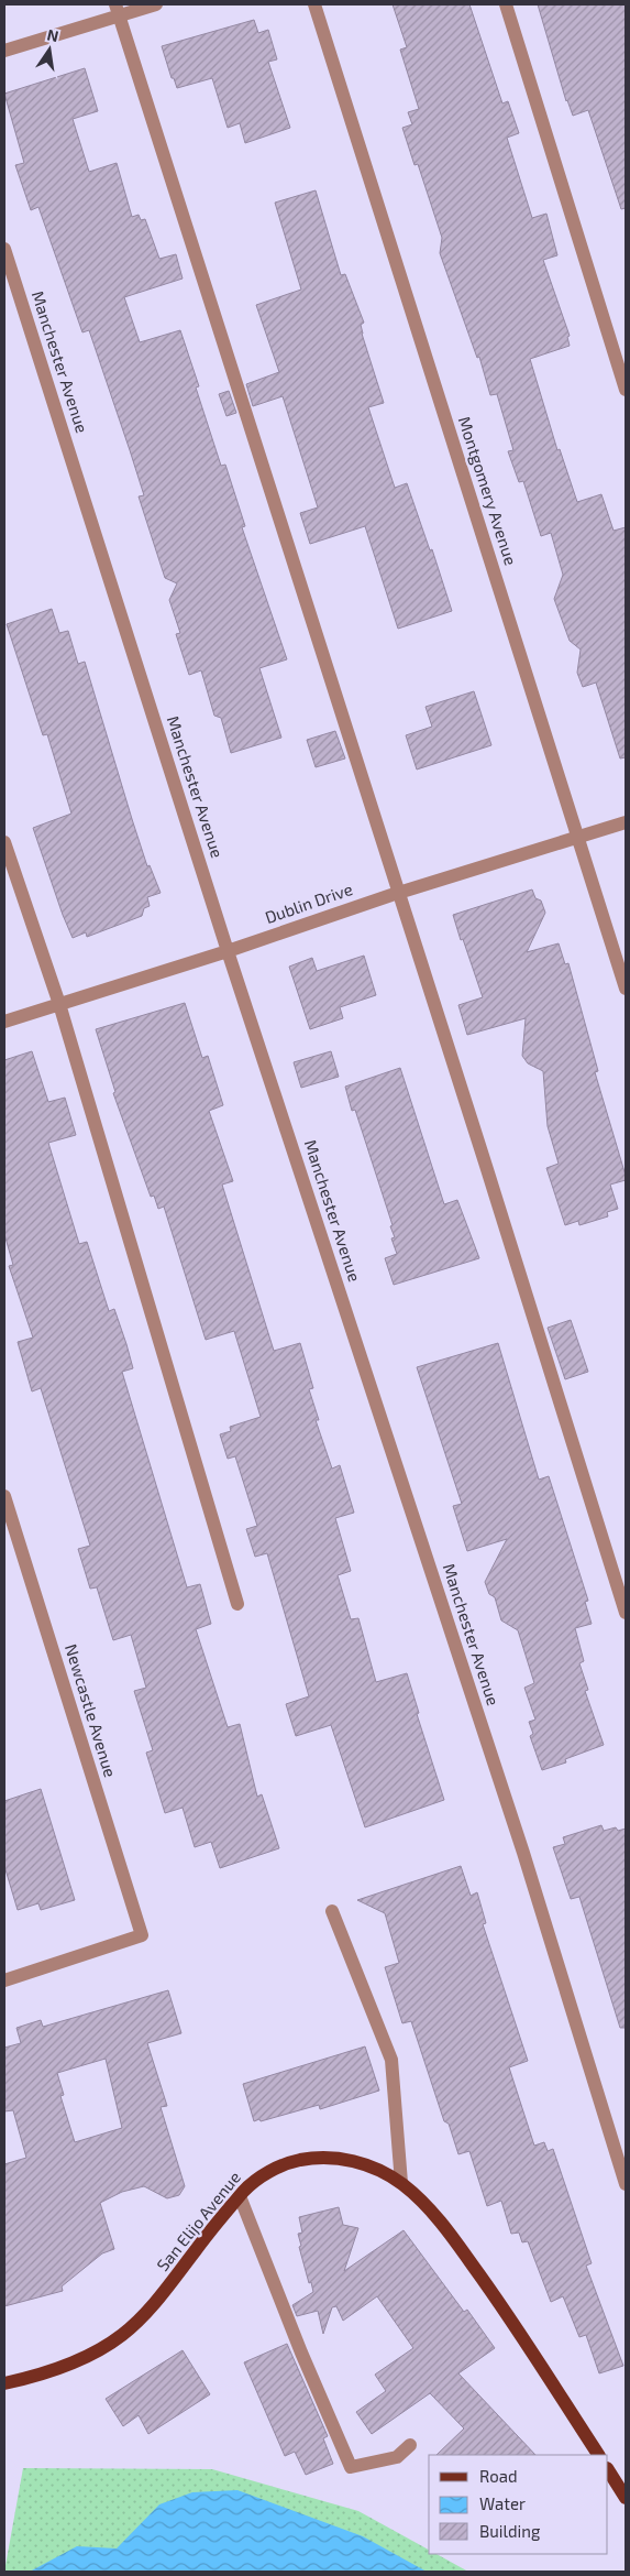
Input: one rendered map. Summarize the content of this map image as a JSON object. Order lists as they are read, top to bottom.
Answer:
{
  "streets": {
    "main road": ["San Elijo Avenue"],
    "street": [
      "Manchester Avenue",
      "Montgomery Avenue",
      "Dublin Drive",
      "Newcastle Avenue"
    ]
  },
  "crossings": [
    ["Manchester Avenue", "Dublin Drive"],
    ["Montgomery Avenue", "Dublin Drive"]
  ],
  "legend": ["Road", "Water", "Building"],
  "north": "top"
}
